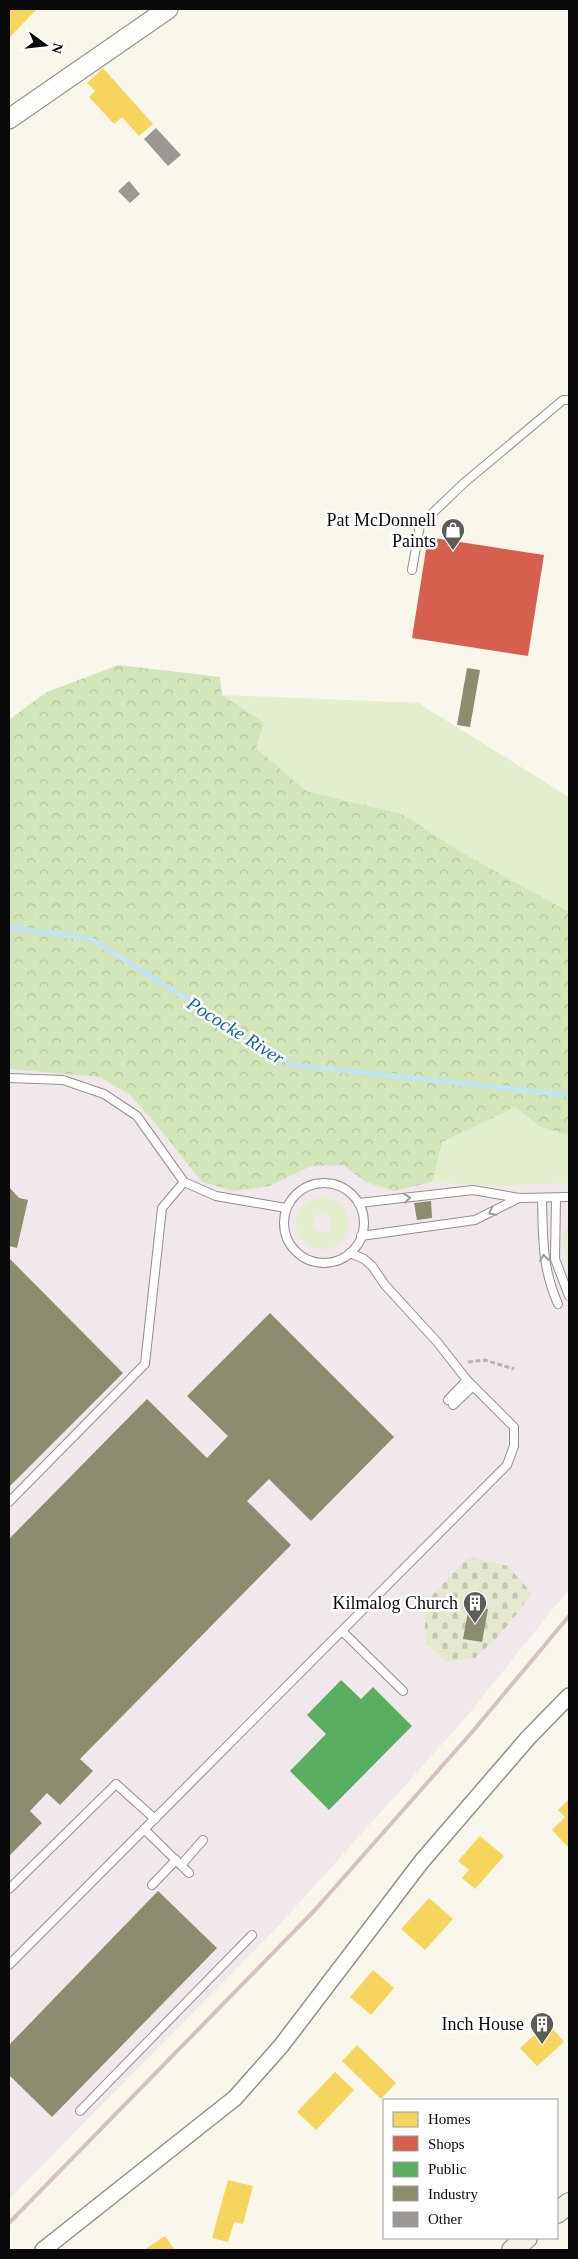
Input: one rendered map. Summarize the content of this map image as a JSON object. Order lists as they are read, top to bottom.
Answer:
{
  "water": ["Pococke River"],
  "places": {
    "shop": ["Pat McDonnell Paints"],
    "building": ["Kilmalog Church", "Inch House"]
  },
  "legend": [
    "Homes",
    "Shops",
    "Public",
    "Industry",
    "Other"
  ],
  "north": "right"
}
